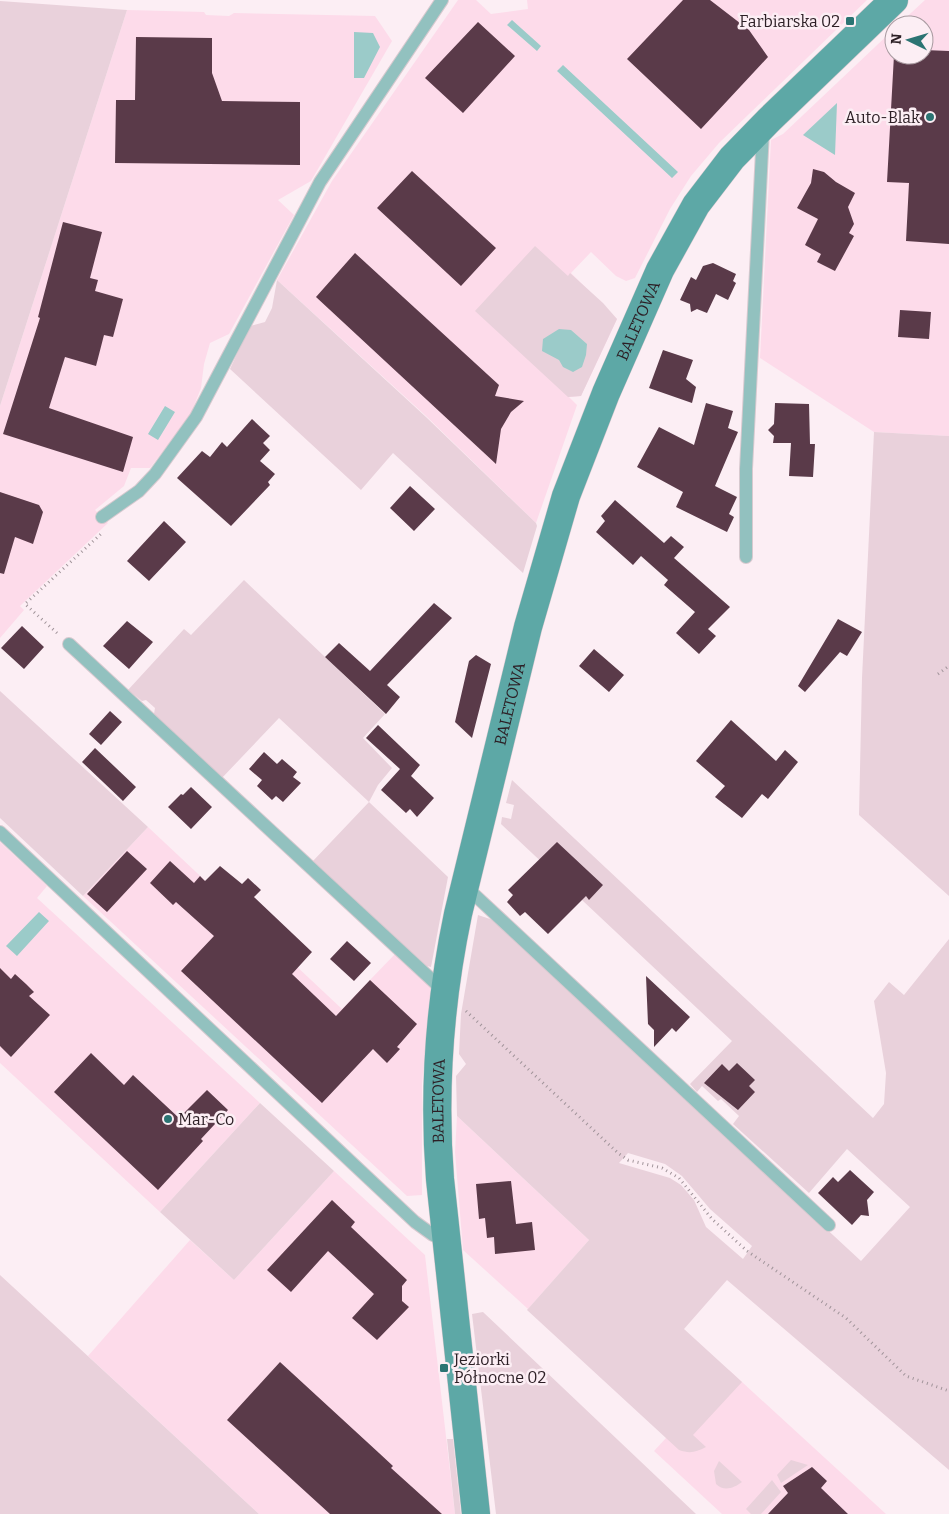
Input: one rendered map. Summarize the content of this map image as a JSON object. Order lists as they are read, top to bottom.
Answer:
{
  "streets": {
    "street": ["BALETOWA"]
  },
  "places": {
    "transit": ["Farbiarska 02", "Jeziorki Północne 02"],
    "other": ["Auto-Blak", "Mar-Co"]
  },
  "north": "left"
}
